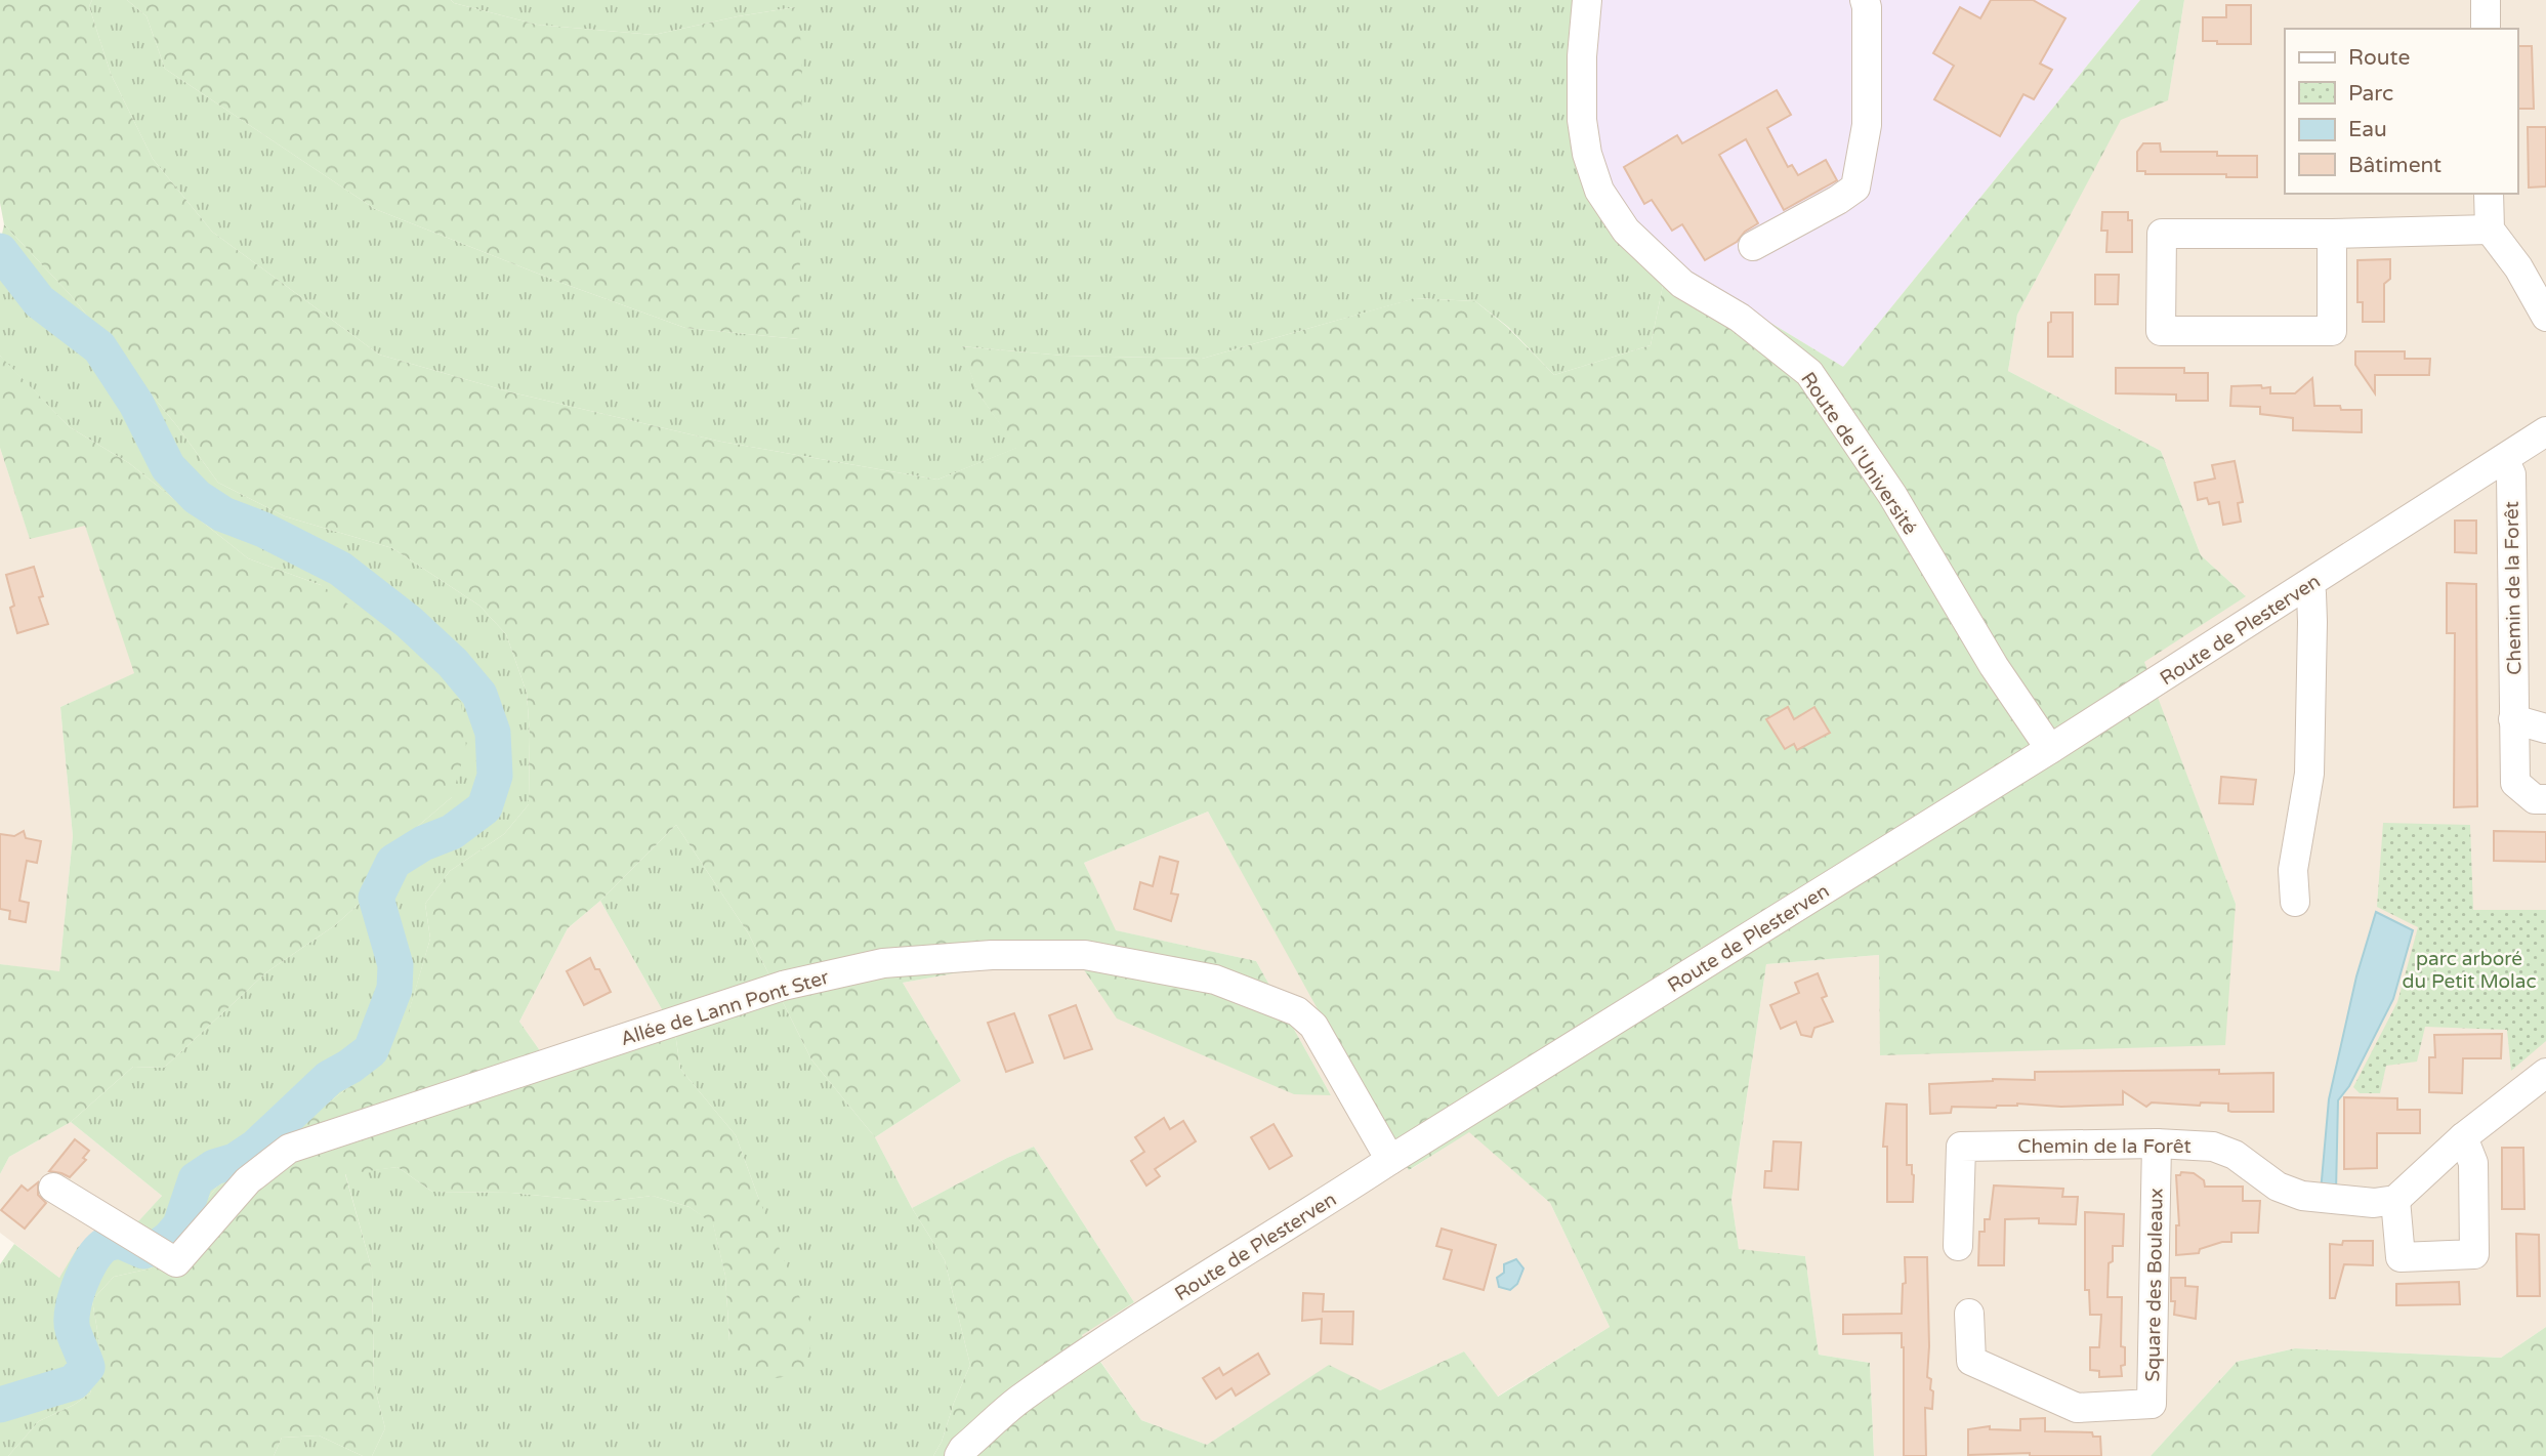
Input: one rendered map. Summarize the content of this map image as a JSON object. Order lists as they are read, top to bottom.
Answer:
{
  "streets": {
    "street": [
      "Route de l'Université",
      "Chemin de la Forêt",
      "Route de Plesterven",
      "Allée de Lann Pont Ster",
      "Square des Bouleaux"
    ]
  },
  "crossings": [
    ["Route de l'Université", "Route de Plesterven"],
    ["Chemin de la Forêt", "Route de Plesterven"],
    ["Chemin de la Forêt", "Square des Bouleaux"],
    ["Route de Plesterven", "Allée de Lann Pont Ster"]
  ],
  "parks": ["parc arboré du Petit Molac"],
  "legend": [
    "Route",
    "Parc",
    "Eau",
    "Bâtiment"
  ]
}
